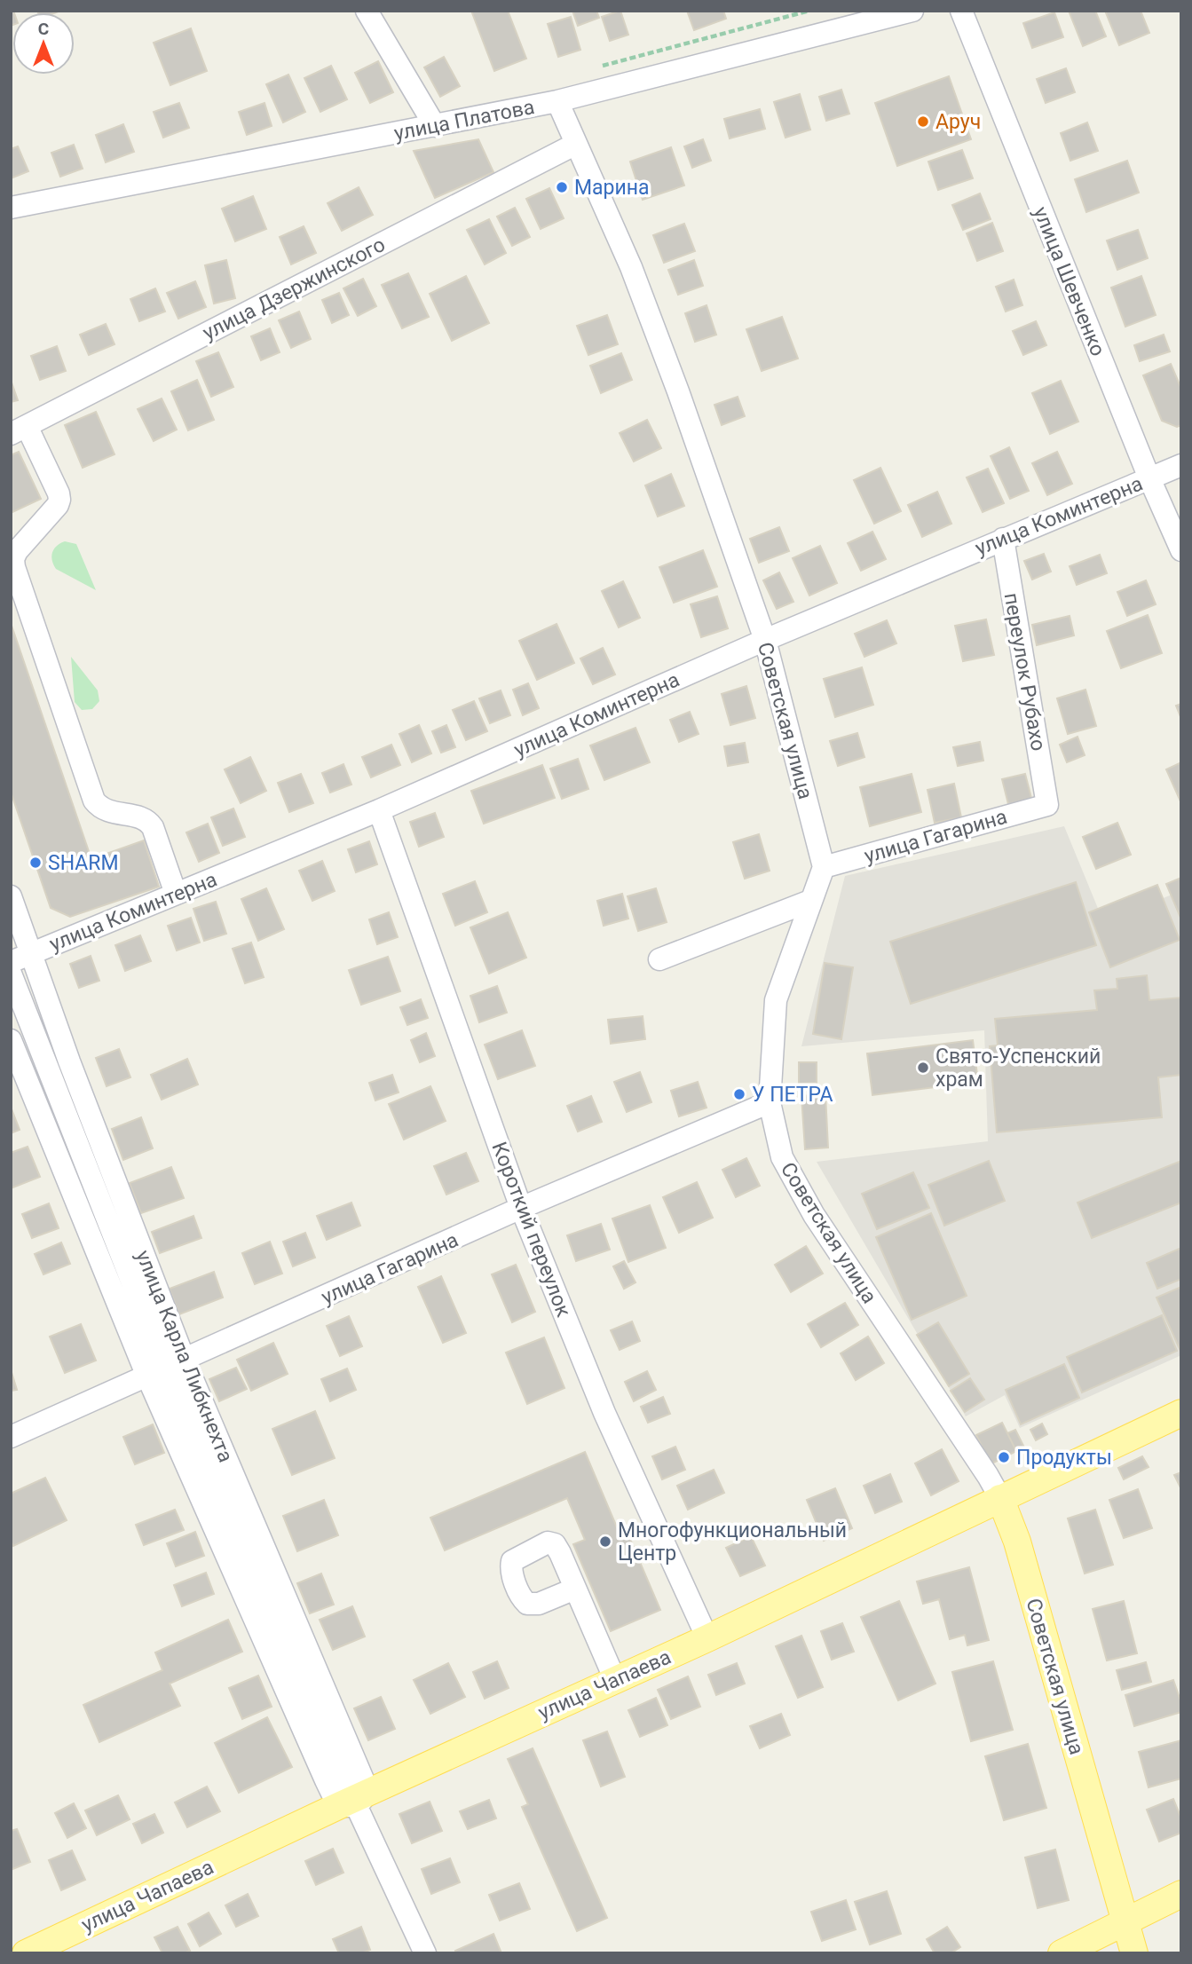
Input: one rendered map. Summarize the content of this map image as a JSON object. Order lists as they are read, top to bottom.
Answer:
{
  "streets": {
    "main road": ["Советская улица", "улица Чапаева"],
    "street": [
      "улица Платова",
      "улица Шевченко",
      "улица Дзержинского",
      "улица Коминтерна",
      "переулок Рубахо",
      "улица Гагарина",
      "Короткий переулок",
      "улица Карла Либкнехта"
    ]
  },
  "crossings": [
    ["улица Платова", "Советская улица"],
    ["улица Шевченко", "улица Коминтерна"],
    ["улица Дзержинского", "Советская улица"],
    ["улица Коминтерна", "переулок Рубахо"],
    ["улица Коминтерна", "Советская улица"],
    ["улица Коминтерна", "Короткий переулок"],
    ["улица Коминтерна", "улица Карла Либкнехта"],
    ["переулок Рубахо", "улица Гагарина"],
    ["Советская улица", "улица Гагарина"],
    ["Советская улица", "улица Чапаева"],
    ["улица Гагарина", "Короткий переулок"],
    ["улица Гагарина", "улица Карла Либкнехта"],
    ["Короткий переулок", "улица Чапаева"],
    ["улица Карла Либкнехта", "улица Чапаева"]
  ],
  "places": [
    "Аруч",
    "Марина",
    "SHARM",
    "Свято-Успенский храм",
    "У ПЕТРА",
    "Продукты",
    "Многофункциональный Центр"
  ],
  "north": "top"
}
